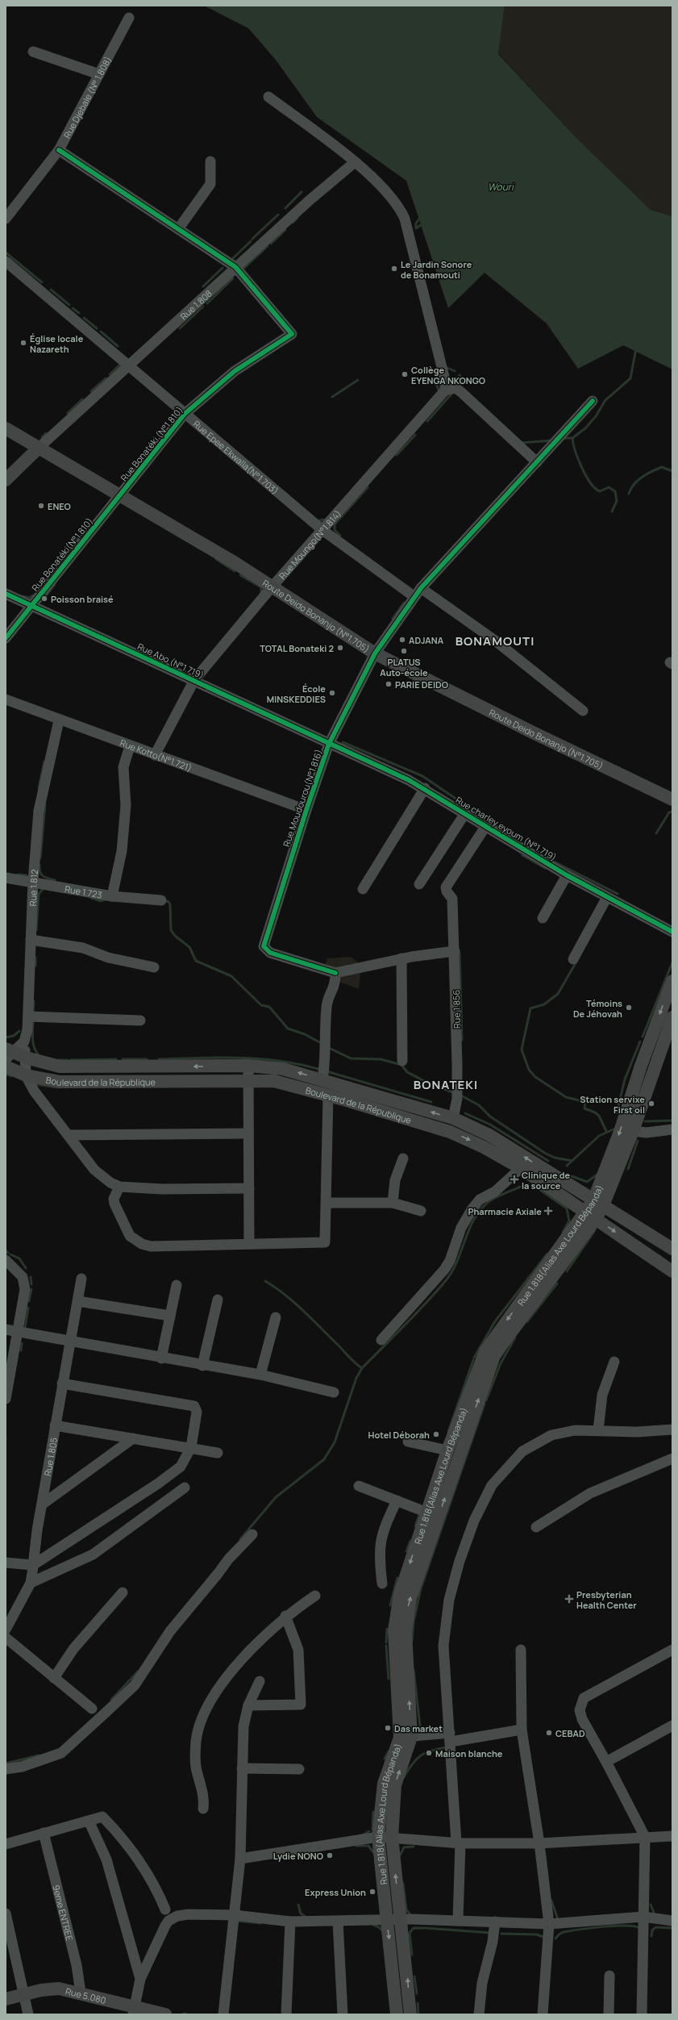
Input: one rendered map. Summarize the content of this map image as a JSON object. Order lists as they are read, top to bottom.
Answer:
{
  "streets": {
    "main road": [
      "Route Deido Bonanjo (N°1.705)",
      "Boulevard de la République",
      "Rue 1.818(Alias Axe Lourd Bépanda)",
      "Rue 5.080"
    ],
    "street": [
      "Rue Djebale (N° 1.808)",
      "Rue 1.808",
      "Rue Bonatéki (N°1.810)",
      "Rue Epee Ekwalla(N°1.703)",
      "Rue Moungo(N°1.814)",
      "Rue Bonatéki(N°1.810)",
      "Rue Abo (N°1.719)",
      "Rue Kotto(N°1.721)",
      "Rue Moudourou(N°1.816)",
      "Rue charley eyoum (N°1.719)",
      "Rue 1.812",
      "Rue 1.723",
      "Rue 1.856",
      "Rue 1.805",
      "9eme ENTREE"
    ]
  },
  "crossings": [
    ["Rue 1.808", "Rue Bonatéki (N°1.810)"],
    ["Rue 1.808", "Rue Epee Ekwalla(N°1.703)"],
    ["Rue 1.808", "Route Deido Bonanjo (N°1.705)"],
    ["Rue Bonatéki (N°1.810)", "Rue Epee Ekwalla(N°1.703)"],
    ["Rue Bonatéki (N°1.810)", "Rue Bonatéki(N°1.810)"],
    ["Rue Bonatéki (N°1.810)", "Route Deido Bonanjo (N°1.705)"],
    ["Rue Epee Ekwalla(N°1.703)", "Rue Moungo(N°1.814)"],
    ["Rue Epee Ekwalla(N°1.703)", "Rue Moudourou(N°1.816)"],
    ["Rue Moungo(N°1.814)", "Route Deido Bonanjo (N°1.705)"],
    ["Rue Moungo(N°1.814)", "Rue Abo (N°1.719)"],
    ["Rue Moungo(N°1.814)", "Rue Kotto(N°1.721)"],
    ["Rue Bonatéki(N°1.810)", "Route Deido Bonanjo (N°1.705)"],
    ["Rue Bonatéki(N°1.810)", "Rue Abo (N°1.719)"],
    ["Route Deido Bonanjo (N°1.705)", "Rue Moudourou(N°1.816)"],
    ["Rue Abo (N°1.719)", "Rue Moudourou(N°1.816)"],
    ["Rue Abo (N°1.719)", "Rue charley eyoum (N°1.719)"],
    ["Rue Kotto(N°1.721)", "Rue Moudourou(N°1.816)"],
    ["Rue Kotto(N°1.721)", "Rue 1.812"],
    ["Rue Moudourou(N°1.816)", "Rue charley eyoum (N°1.719)"],
    ["Rue charley eyoum (N°1.719)", "Rue 1.856"],
    ["Rue 1.812", "Rue 1.723"],
    ["Rue 1.812", "Boulevard de la République"],
    ["Rue 1.856", "Boulevard de la République"],
    ["Boulevard de la République", "Rue 1.818(Alias Axe Lourd Bépanda)"],
    ["9eme ENTREE", "Rue 5.080"]
  ],
  "districts": ["BONAMOUTI", "BONATEKI"],
  "water": ["Wouri"],
  "places": {
    "other": [
      "Le Jardin Sonore de Bonamouti",
      "Église locale Nazareth",
      "Collège EYENGA NKONGO",
      "ENEO",
      "Poisson braisé",
      "ADJANA",
      "TOTAL Bonateki 2",
      "PLATUS Auto-école",
      "PARIE DEIDO",
      "École MINSKEDDIES",
      "Témoins De Jéhovah",
      "Station servixe First oil",
      "Hotel Déborah",
      "Das market",
      "CEBAD",
      "Maison blanche",
      "Lydie NONO",
      "Express Union"
    ],
    "health": ["Clinique de la source", "Pharmacie Axiale", "Presbyterian Health Center"]
  }
}
